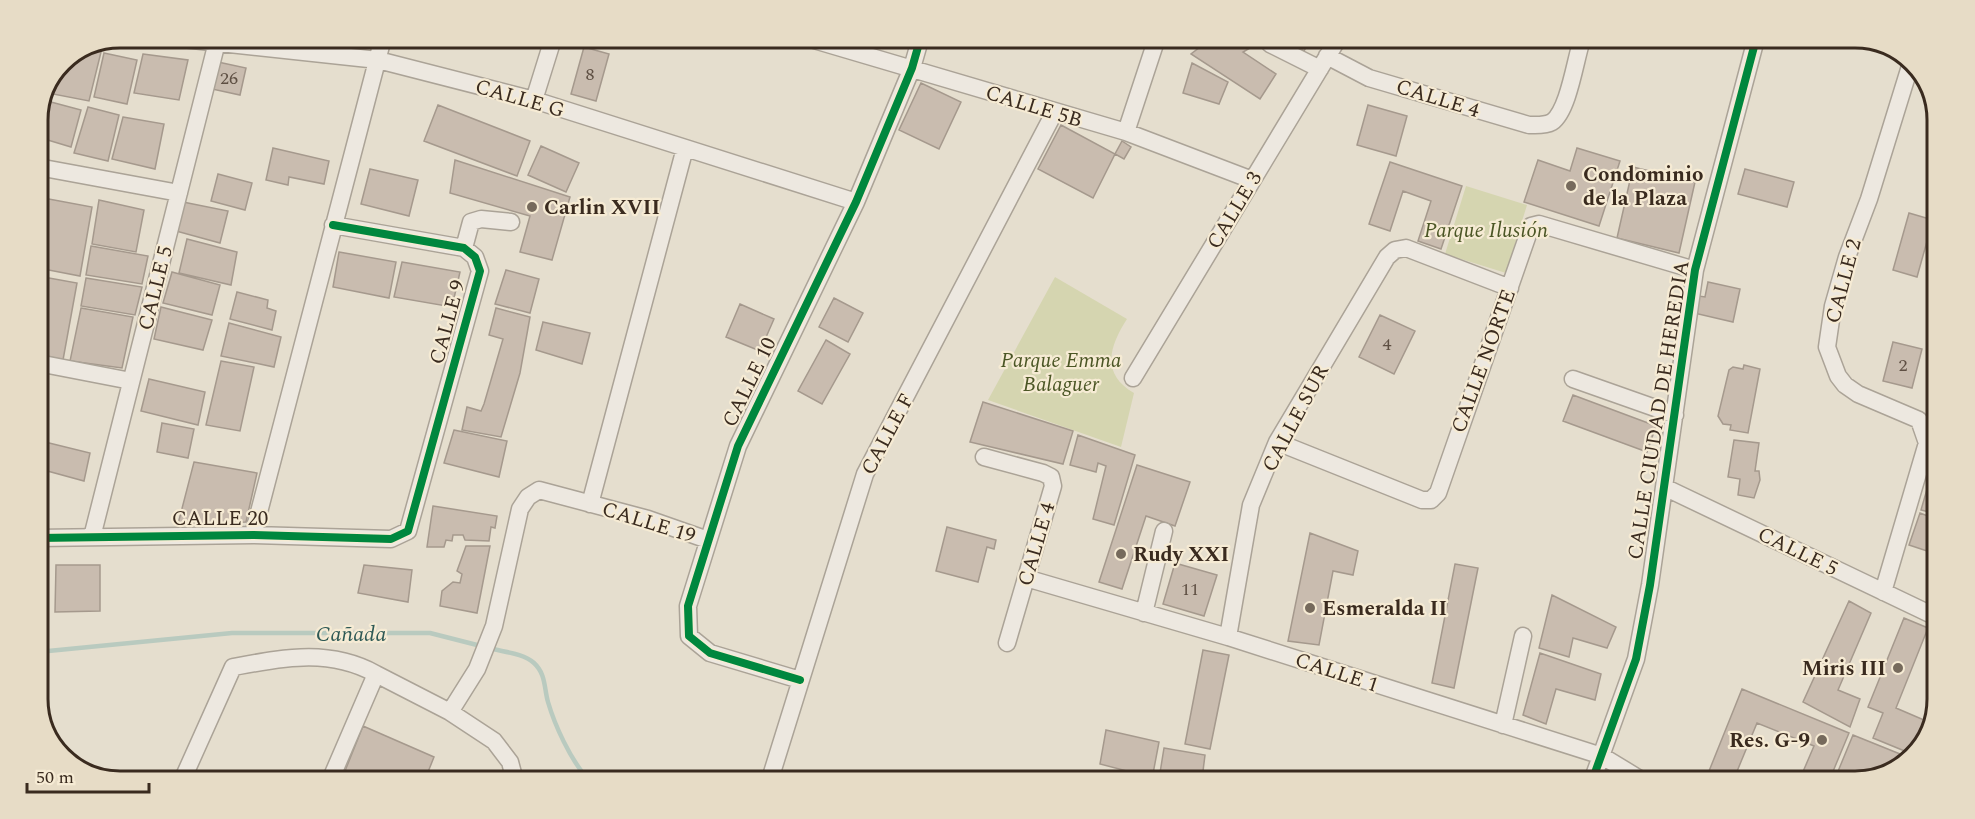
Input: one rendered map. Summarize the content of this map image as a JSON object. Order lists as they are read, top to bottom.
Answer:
{
  "streets": {
    "street": [
      "CALLE G",
      "CALLE 4",
      "CALLE 5B",
      "CALLE 3",
      "CALLE 2",
      "CALLE 5",
      "CALLE 9",
      "CALLE NORTE",
      "CALLE 10",
      "CALLE CIUDAD DE HEREDIA",
      "CALLE SUR",
      "CALLE F",
      "CALLE 20",
      "CALLE 19",
      "CALLE 1"
    ]
  },
  "crossings": [
    ["CALLE G", "CALLE 10"],
    ["CALLE 4", "CALLE 3"],
    ["CALLE 4", "CALLE 1"],
    ["CALLE 5B", "CALLE 3"],
    ["CALLE 5B", "CALLE 10"],
    ["CALLE 5B", "CALLE F"],
    ["CALLE 2", "CALLE 5"],
    ["CALLE 5", "CALLE CIUDAD DE HEREDIA"],
    ["CALLE 5", "CALLE 20"],
    ["CALLE 9", "CALLE 20"],
    ["CALLE NORTE", "CALLE CIUDAD DE HEREDIA"],
    ["CALLE NORTE", "CALLE SUR"],
    ["CALLE 10", "CALLE F"],
    ["CALLE 10", "CALLE 19"],
    ["CALLE CIUDAD DE HEREDIA", "CALLE 1"],
    ["CALLE SUR", "CALLE 1"]
  ],
  "water": ["Cañada"],
  "parks": ["Parque Ilusión", "Parque Emma Balaguer"],
  "places": [
    "Condominio de la Plaza",
    "Carlin XVII",
    "Rudy XXI",
    "Esmeralda II",
    "Miris III",
    "Res. G-9"
  ],
  "house_numbers": [
    "8",
    "26",
    "4",
    "2",
    "11"
  ],
  "scale_bar": "50 m"
}
